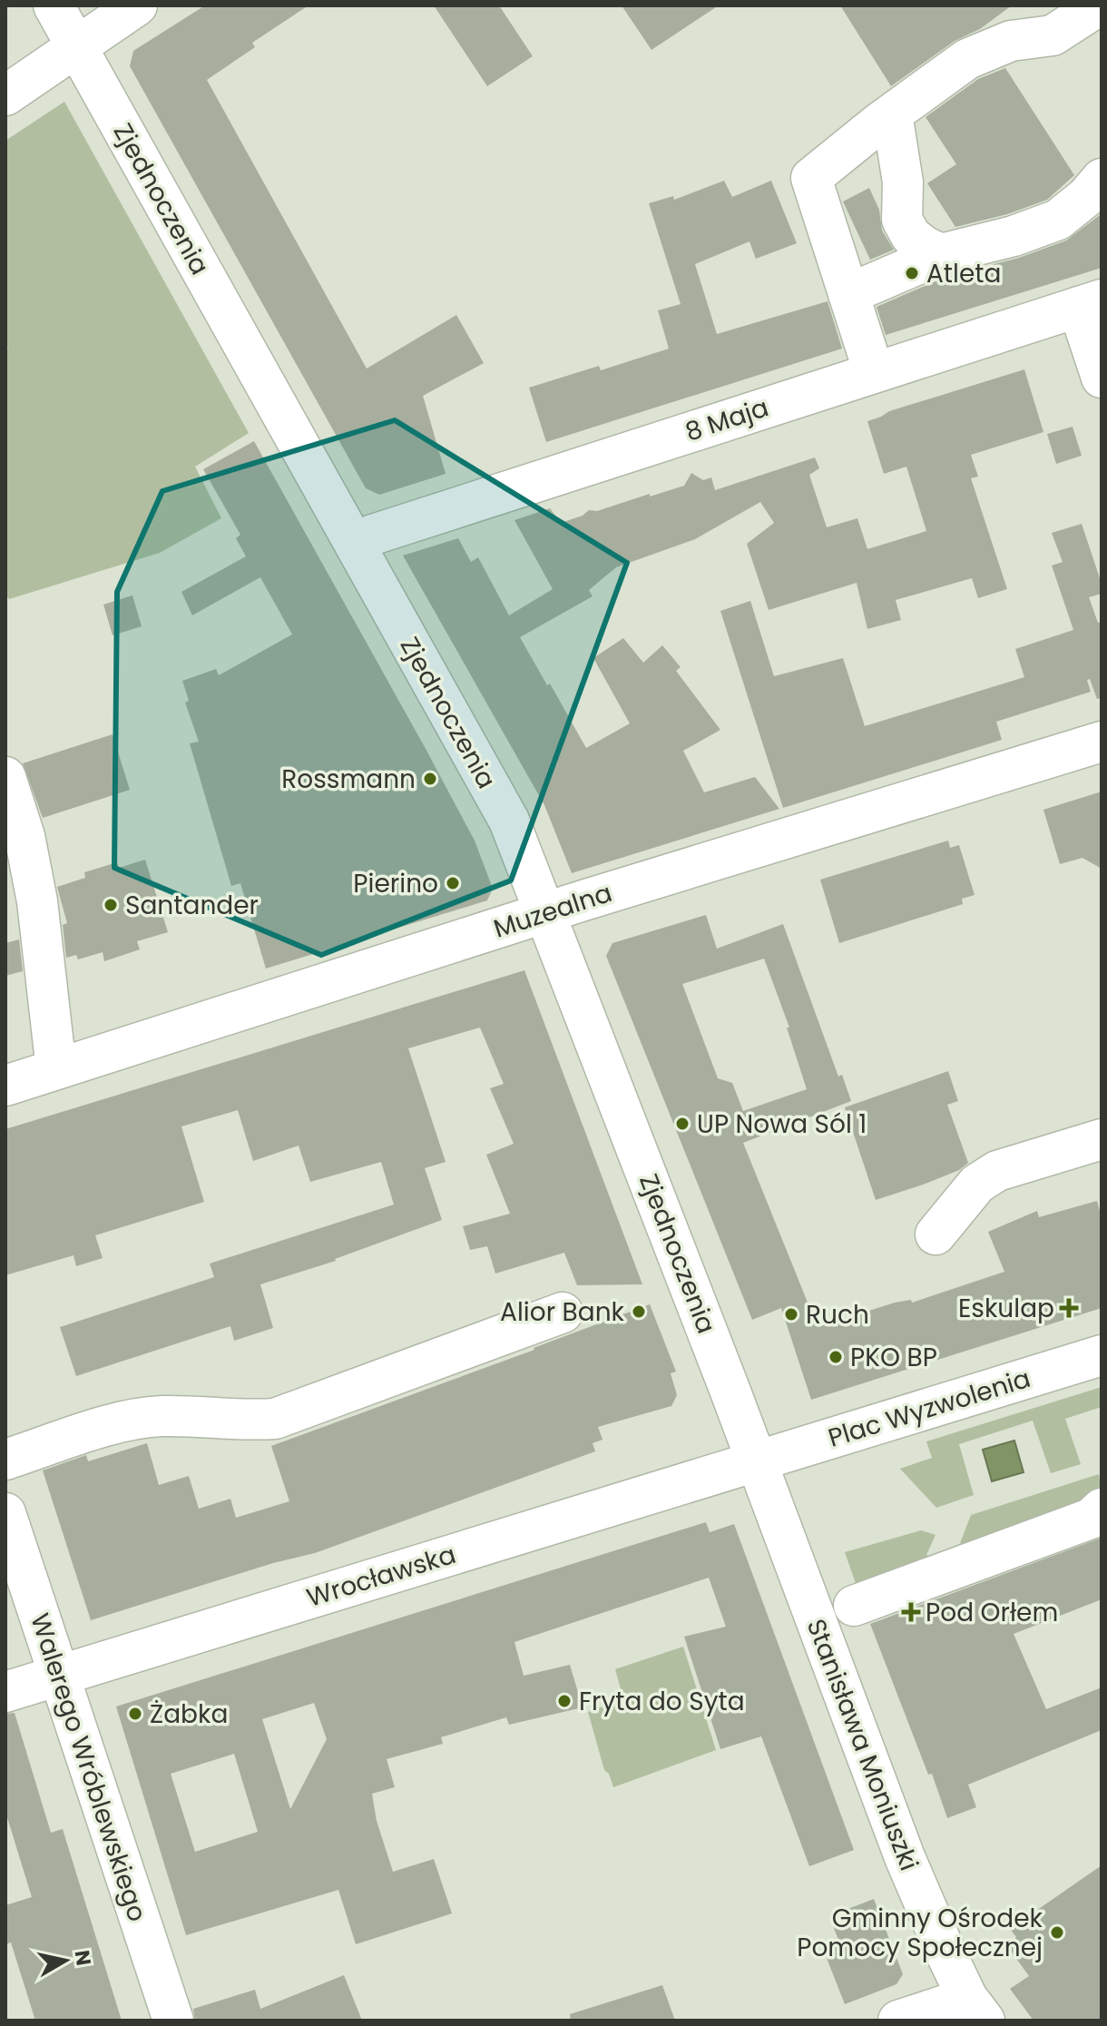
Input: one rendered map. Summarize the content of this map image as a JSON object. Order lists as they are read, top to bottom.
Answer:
{
  "streets": {
    "street": [
      "Zjednoczenia",
      "8 Maja",
      "Muzealna",
      "Plac Wyzwolenia",
      "Wrocławska",
      "Stanisława Moniuszki",
      "Walerego Wróblewskiego"
    ]
  },
  "crossings": [
    ["Zjednoczenia", "8 Maja"],
    ["Zjednoczenia", "Muzealna"],
    ["Zjednoczenia", "Plac Wyzwolenia"],
    ["Zjednoczenia", "Wrocławska"],
    ["Zjednoczenia", "Stanisława Moniuszki"],
    ["Plac Wyzwolenia", "Wrocławska"],
    ["Plac Wyzwolenia", "Stanisława Moniuszki"],
    ["Wrocławska", "Stanisława Moniuszki"],
    ["Wrocławska", "Walerego Wróblewskiego"]
  ],
  "places": {
    "other": [
      "Atleta",
      "Rossmann",
      "Pierino",
      "Santander",
      "UP Nowa Sól 1",
      "Alior Bank",
      "Ruch",
      "PKO BP",
      "Fryta do Syta",
      "Żabka",
      "Gminny Ośrodek Pomocy Społecznej"
    ],
    "health": ["Eskulap", "Pod Orłem"]
  },
  "north": "right"
}
